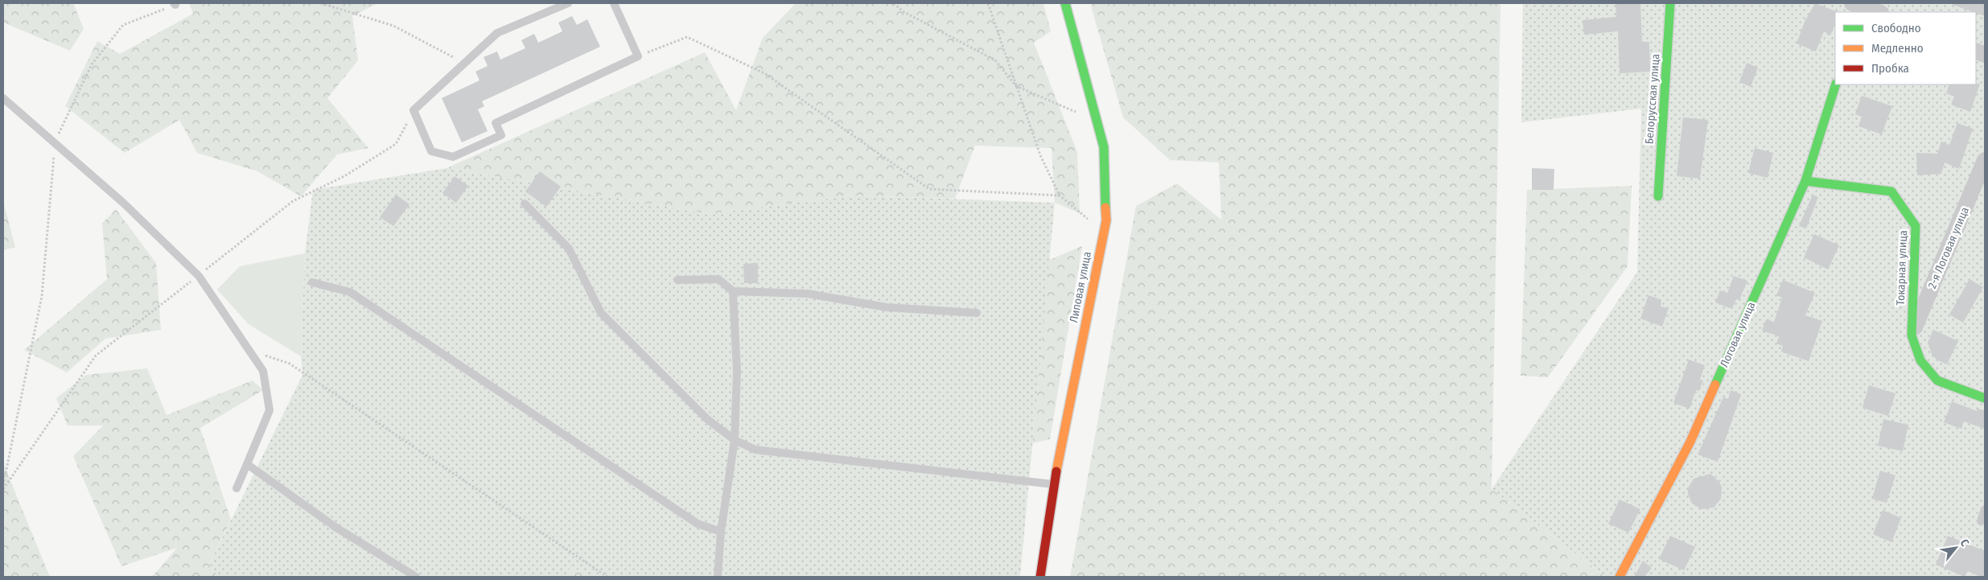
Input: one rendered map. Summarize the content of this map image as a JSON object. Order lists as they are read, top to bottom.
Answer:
{
  "streets": {
    "street": [
      "Белорусская улица",
      "2-я Логовая улица",
      "Токарная улица",
      "Липовая улица",
      "Логовая улица"
    ]
  },
  "crossings": [
    ["2-я Логовая улица", "Токарная улица"],
    ["Токарная улица", "Логовая улица"]
  ],
  "legend": ["Свободно", "Медленно", "Пробка"],
  "north": "top right"
}
